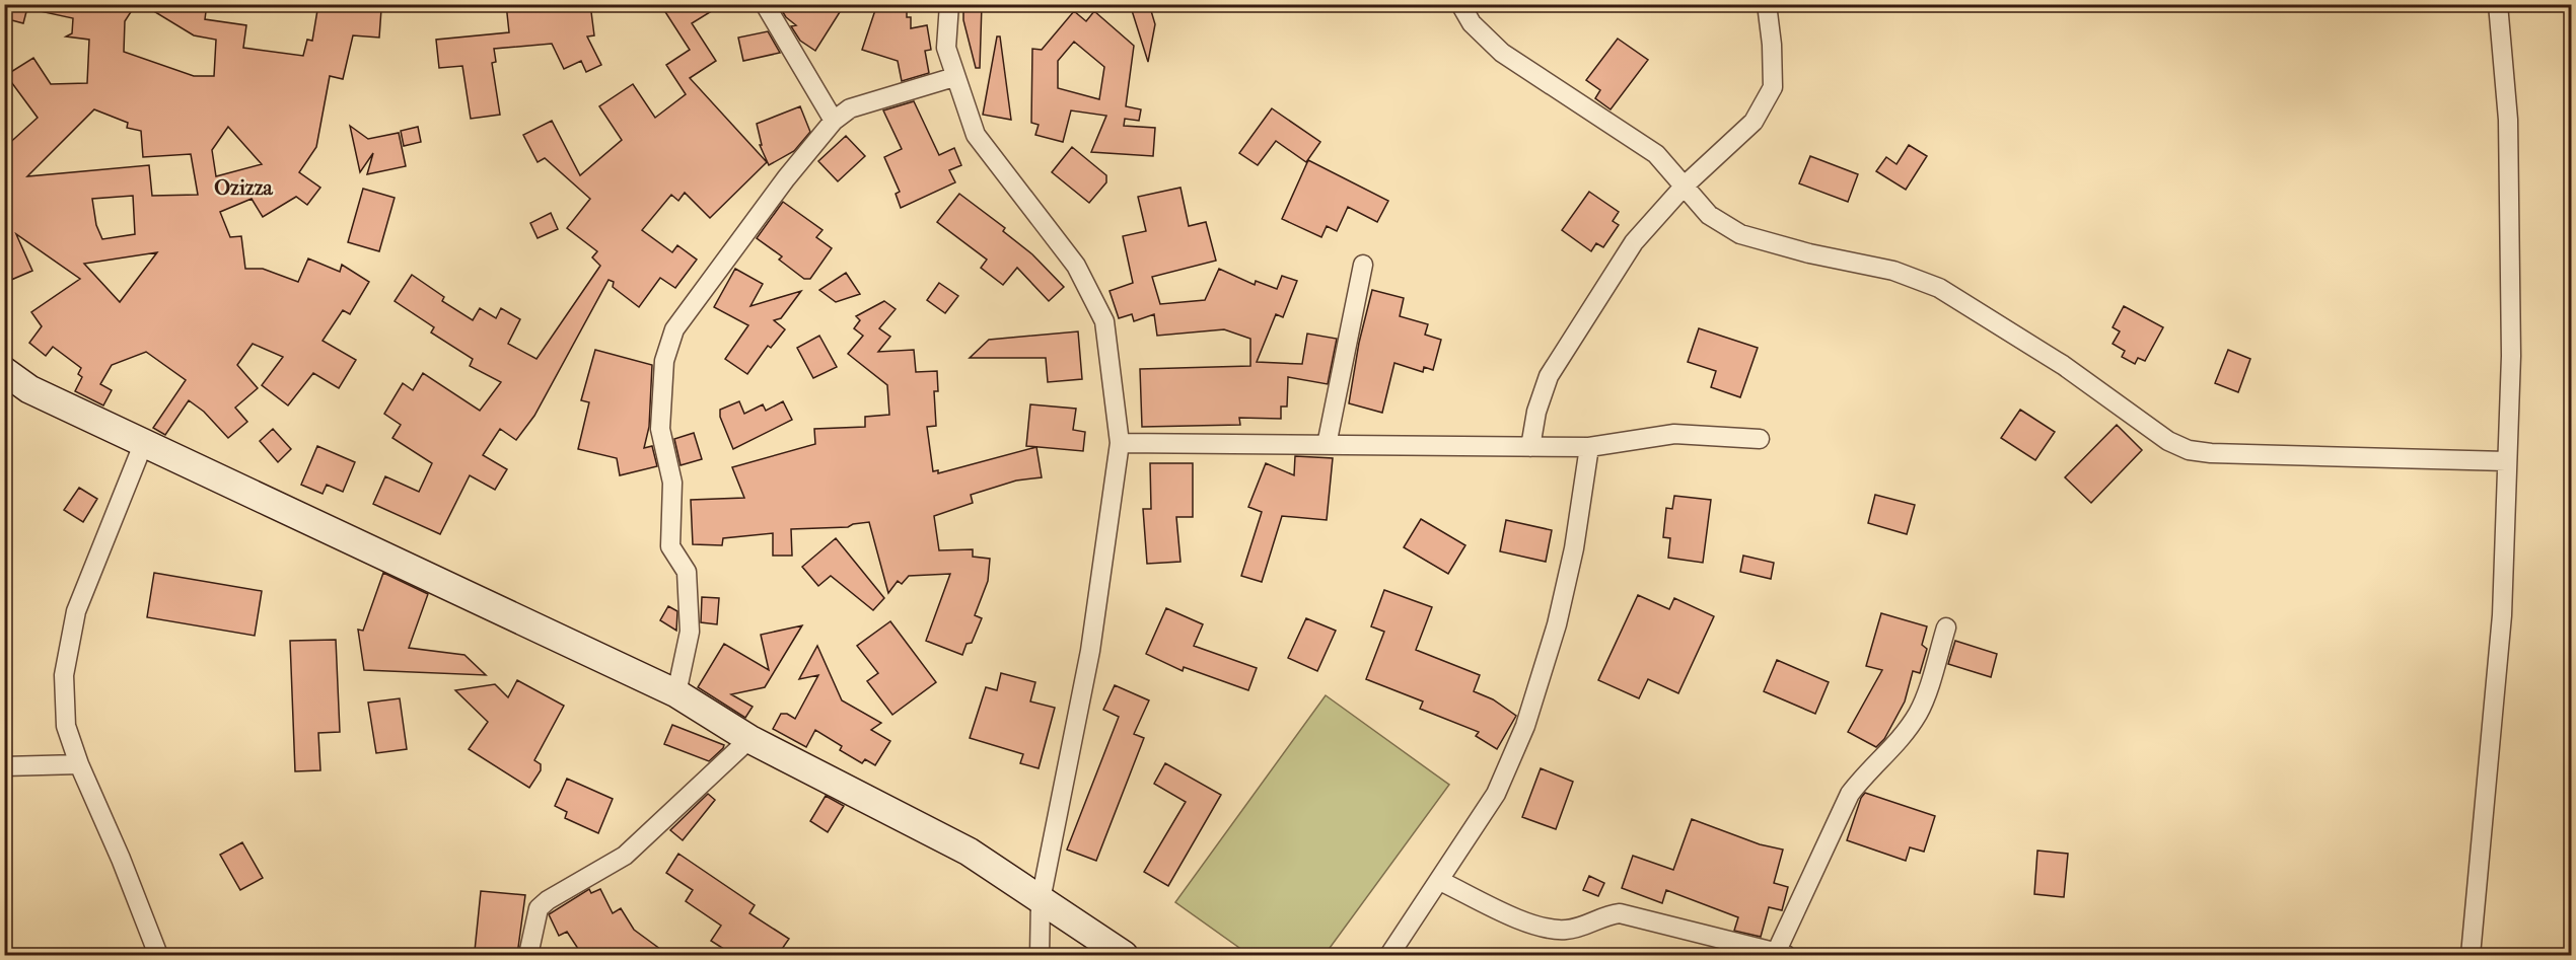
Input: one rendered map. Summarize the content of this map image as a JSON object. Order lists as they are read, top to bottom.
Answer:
{
  "districts": ["Ozizza"]
}
